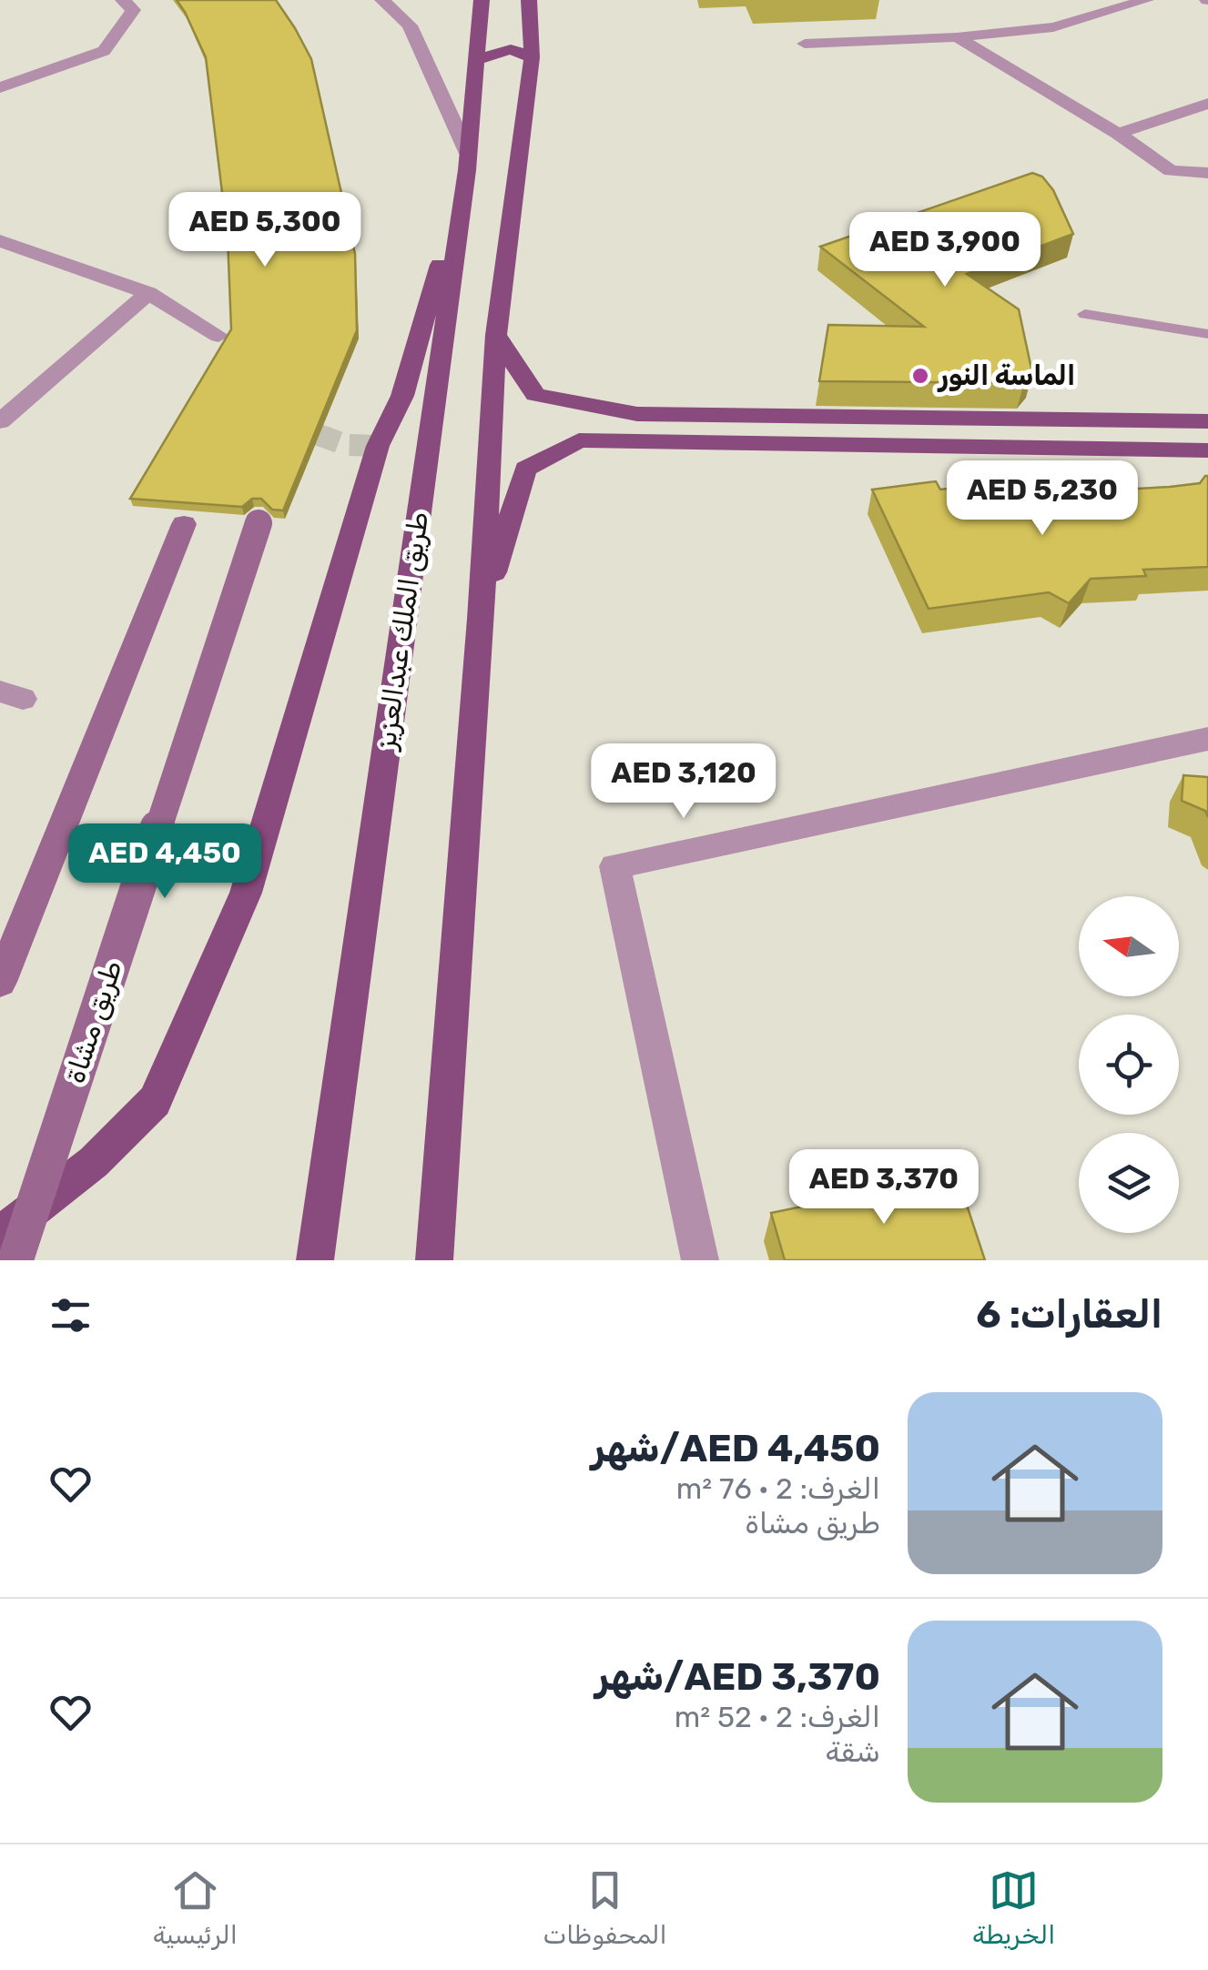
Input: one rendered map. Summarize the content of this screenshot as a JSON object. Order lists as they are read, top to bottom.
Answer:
{
  "streets": {
    "main road": ["طريق الملك عبدالعزيز", "طريق مشاة"]
  },
  "places": ["الماسة النور"],
  "north": "left",
  "page": {
    "price": [
      "AED 5,300",
      "AED 3,900",
      "AED 5,230",
      "AED 3,120",
      "AED 4,450",
      "AED 3,370"
    ],
    "heading": "العقارات: 6",
    "list": [
      {
        "name": "AED 4,450/شهر",
        "note": "الغرف: 2 · 76 m² · طريق مشاة"
      },
      {
        "name": "AED 3,370/شهر",
        "note": "الغرف: 2 · 52 m² · شقة"
      }
    ],
    "tabs": ["الخريطة", "المحفوظات", "الرئيسية"]
  }
}
